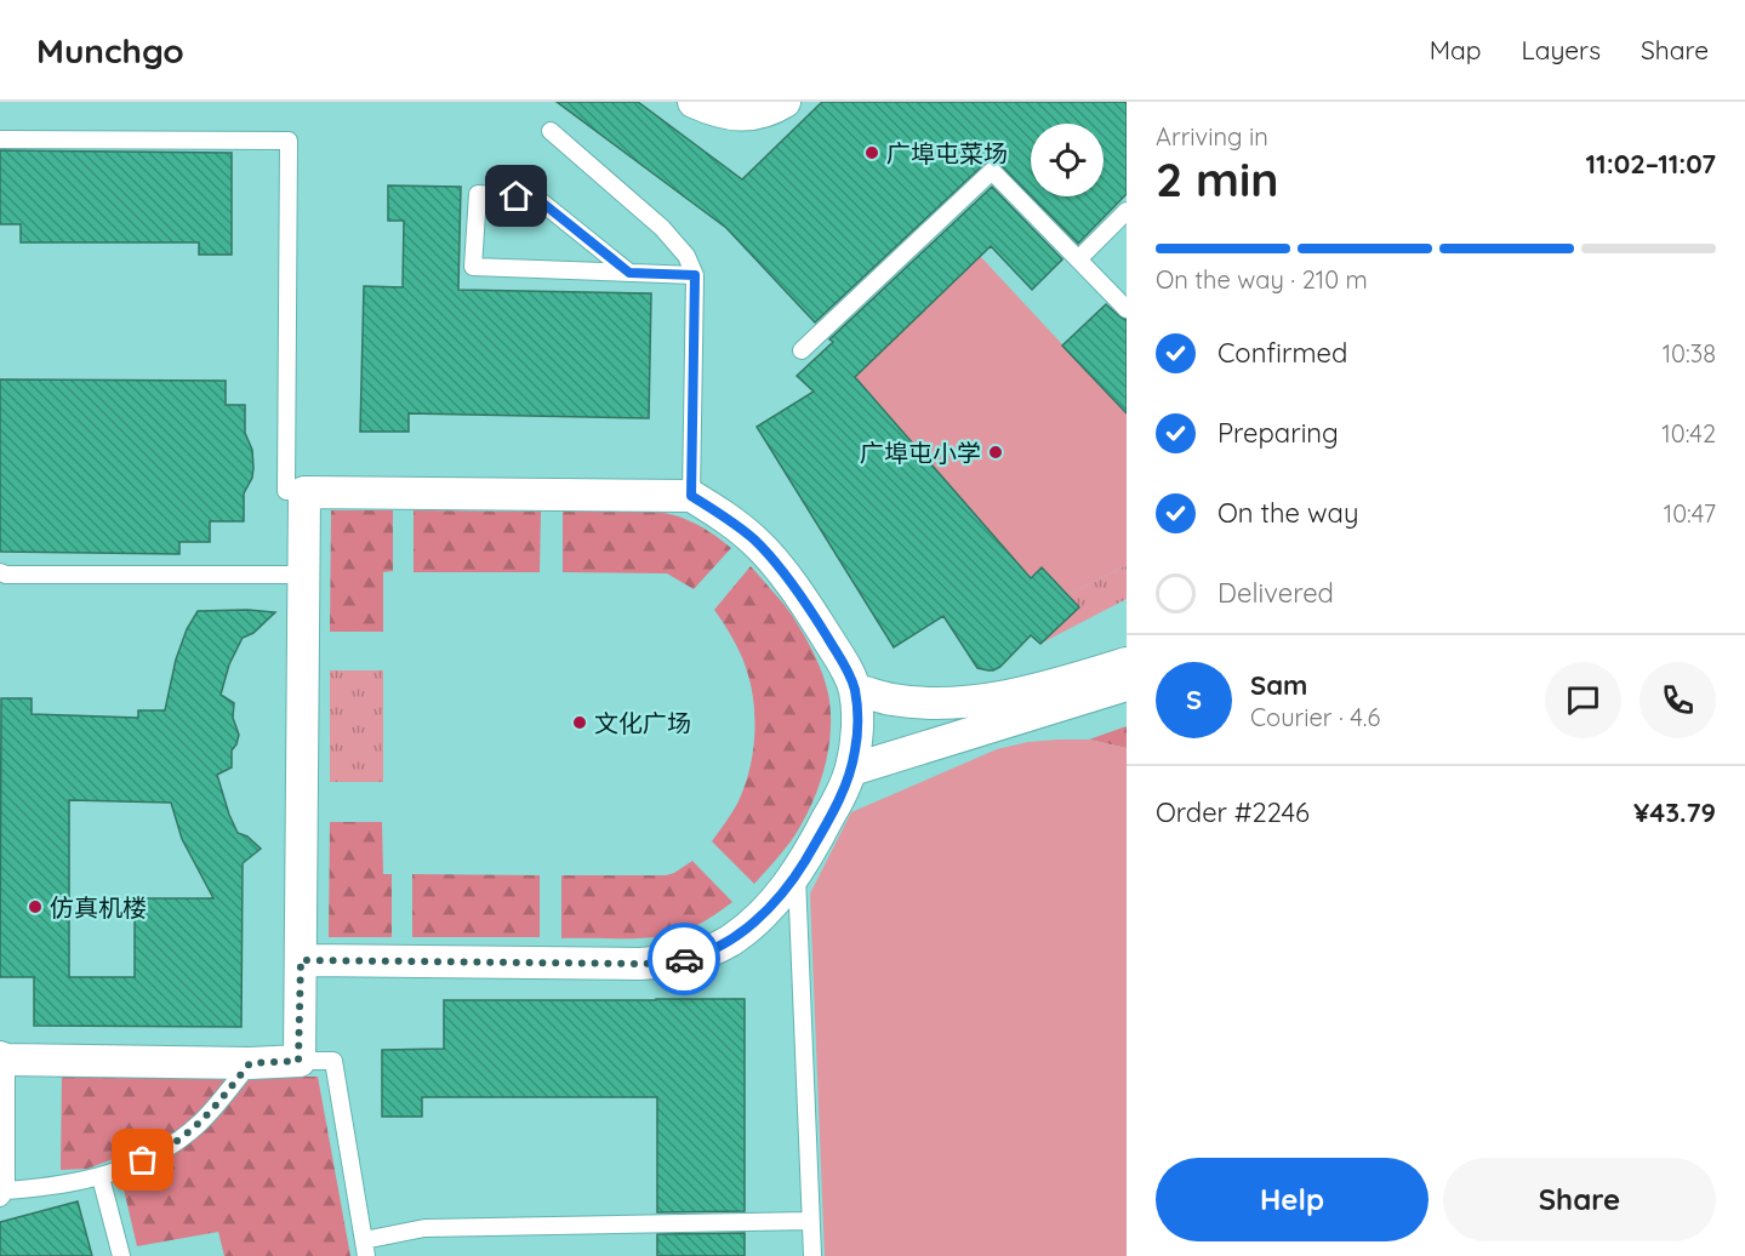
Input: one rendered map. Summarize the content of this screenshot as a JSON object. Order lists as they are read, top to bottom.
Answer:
{
  "places": [
    "广埠屯菜场",
    "广埠屯小学",
    "文化广场",
    "仿真机楼"
  ],
  "page": {
    "header": "Munchgo",
    "nav": ["Map", "Layers", "Share"],
    "heading": ["2 min", "Arriving in", "11:02–11:07"],
    "panel": [
      "Sam",
      "Courier · 4.6",
      "Order #2246",
      "¥43.79"
    ],
    "bar": "On the way · 210 m",
    "list": [
      ["Confirmed", "10:38"],
      ["Preparing", "10:42"],
      ["On the way", "10:47"],
      "Delivered"
    ],
    "round": "S",
    "buttons": ["Help", "Share"]
  }
}
